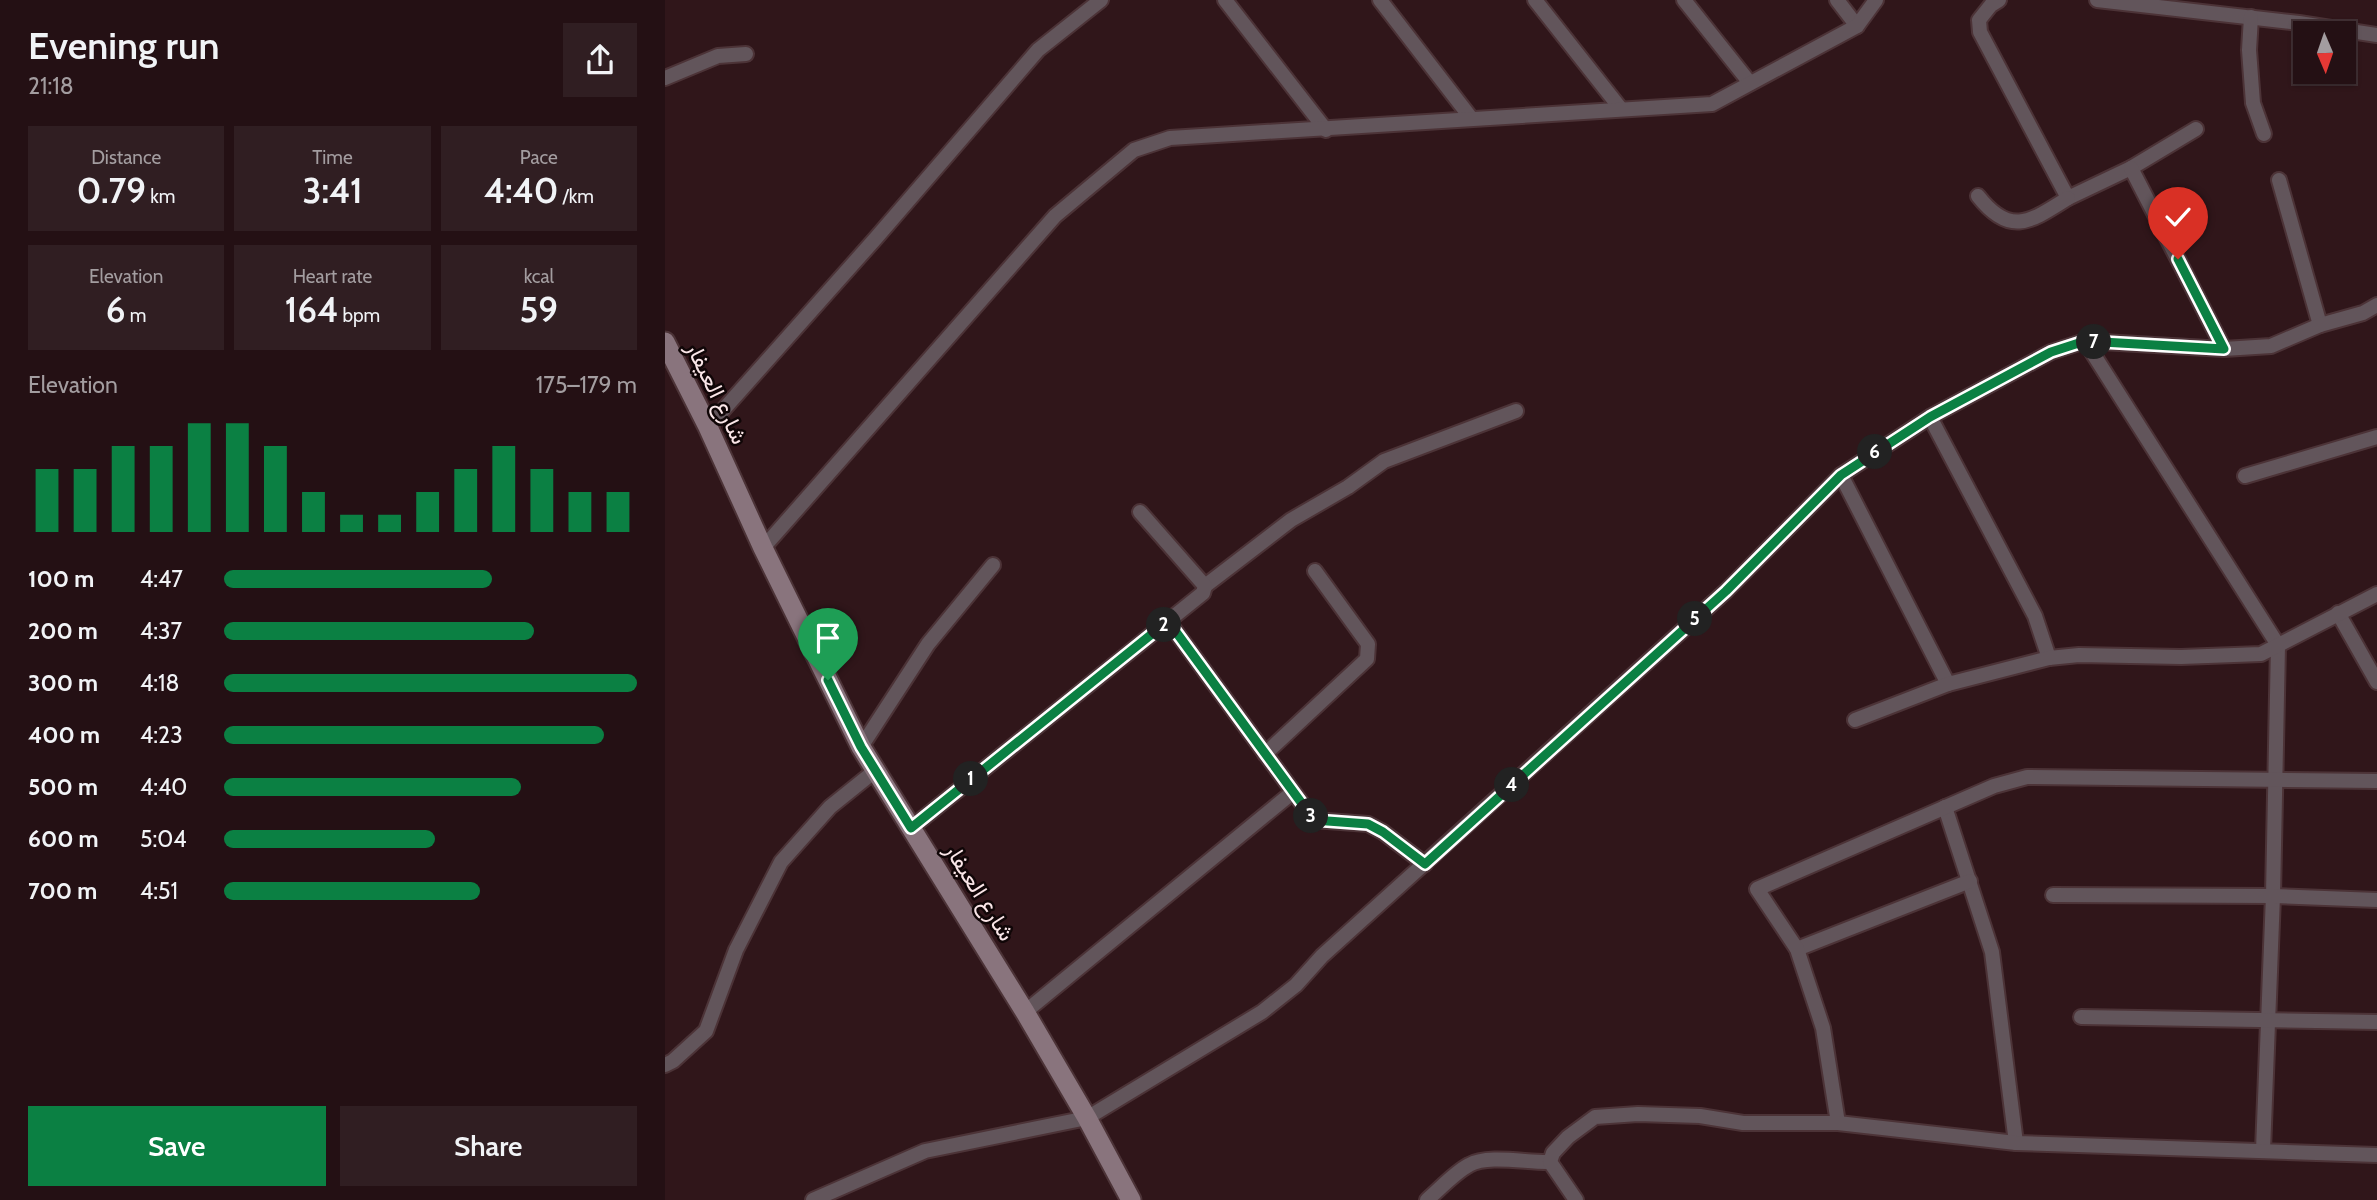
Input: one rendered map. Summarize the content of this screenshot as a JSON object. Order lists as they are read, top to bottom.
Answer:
{
  "streets": {
    "main road": ["شارع العيفار"]
  },
  "north": "bottom",
  "page": {
    "heading": ["Evening run", "21:18"],
    "stats": [
      ["Distance", "0.79 km"],
      ["Time", "3:41"],
      ["Pace", "4:40 /km"],
      ["Elevation", "6 m"],
      ["Heart rate", "164 bpm"],
      ["kcal", "59"]
    ],
    "pins": [
      "7",
      "6",
      "5",
      "2",
      "1",
      "4",
      "3"
    ],
    "chart": ["Elevation", "175–179 m"],
    "list": [
      {
        "name": "100 m",
        "note": "4:47"
      },
      {
        "name": "200 m",
        "note": "4:37"
      },
      {
        "name": "300 m",
        "note": "4:18"
      },
      {
        "name": "400 m",
        "note": "4:23"
      },
      {
        "name": "500 m",
        "note": "4:40"
      },
      {
        "name": "600 m",
        "note": "5:04"
      },
      {
        "name": "700 m",
        "note": "4:51"
      }
    ],
    "buttons": ["Save", "Share"]
  }
}
